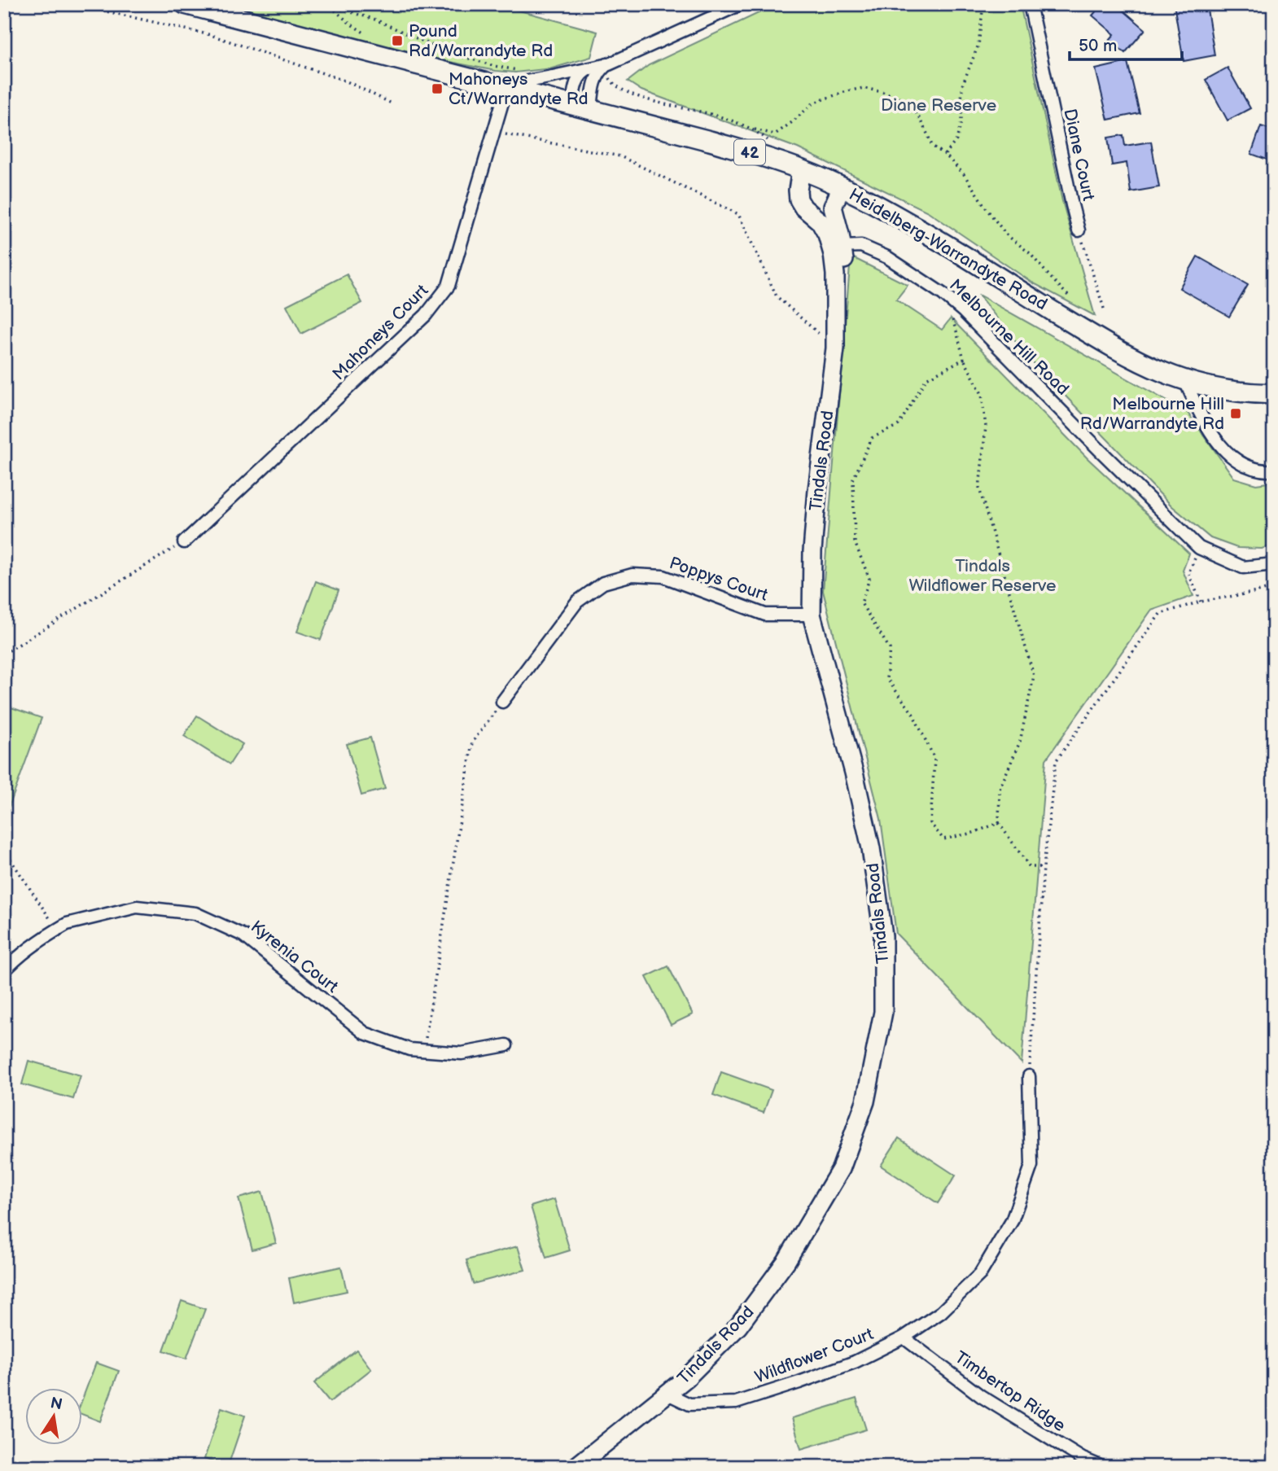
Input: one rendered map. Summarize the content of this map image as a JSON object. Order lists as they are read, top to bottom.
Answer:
{
  "streets": {
    "main road": ["42", "Heidelberg-Warrandyte Road", "Tindals Road"],
    "street": [
      "Diane Court",
      "Mahoneys Court",
      "Melbourne Hill Road",
      "Poppys Court",
      "Kyrenia Court",
      "Wildflower Court",
      "Timbertop Ridge"
    ]
  },
  "crossings": [
    ["Heidelberg-Warrandyte Road", "Mahoneys Court"],
    ["Heidelberg-Warrandyte Road", "Tindals Road"],
    ["Melbourne Hill Road", "Tindals Road"],
    ["Tindals Road", "Poppys Court"],
    ["Tindals Road", "Wildflower Court"],
    ["Wildflower Court", "Timbertop Ridge"]
  ],
  "parks": ["Diane Reserve", "Tindals Wildflower Reserve"],
  "places": {
    "transit": ["Pound Rd/Warrandyte Rd", "Mahoneys Ct/Warrandyte Rd", "Melbourne Hill Rd/Warrandyte Rd"]
  },
  "scale_bar": "50 m",
  "north": "top"
}
